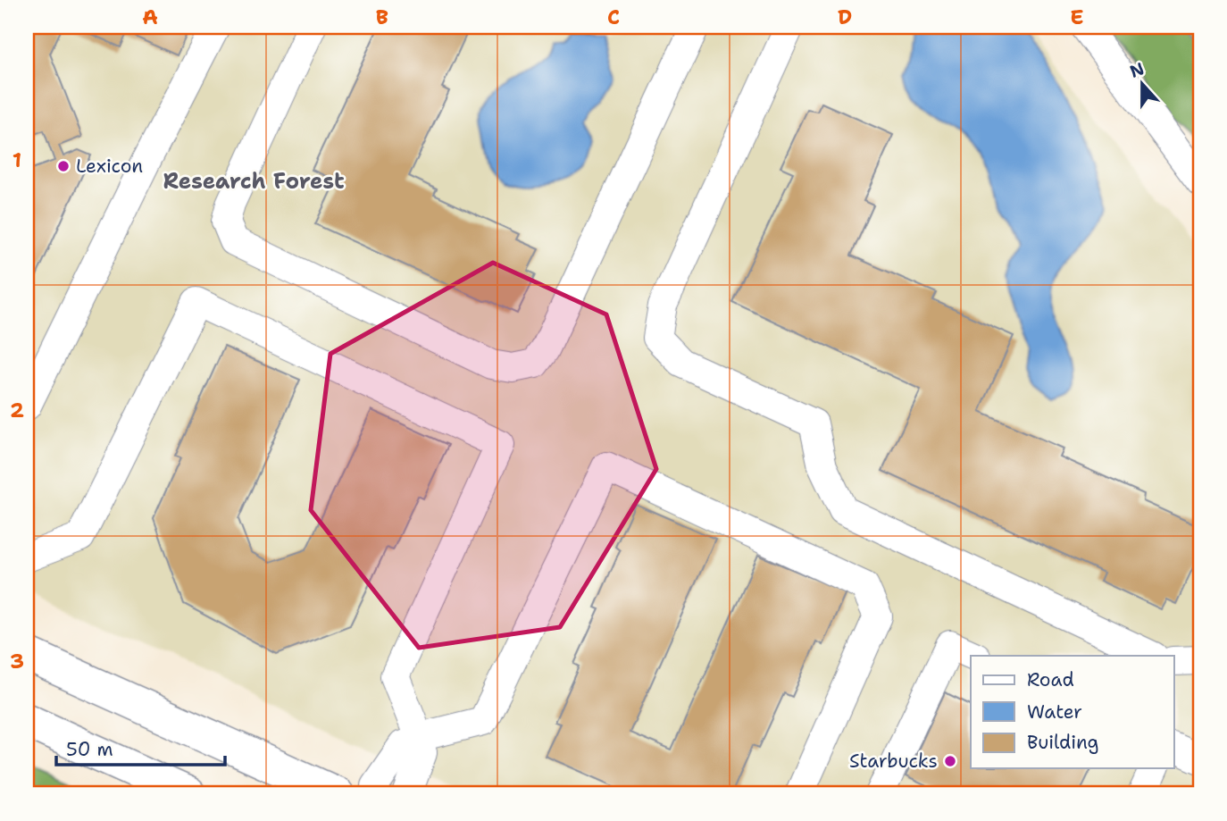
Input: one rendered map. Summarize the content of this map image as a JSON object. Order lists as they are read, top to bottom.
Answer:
{
  "districts": ["Research Forest"],
  "places": ["Lexicon", "Starbucks"],
  "legend": ["Road", "Water", "Building"],
  "scale_bar": "50 m",
  "north": "top",
  "grid": {
    "columns": [
      "A",
      "B",
      "C",
      "D",
      "E"
    ],
    "rows": ["1", "2", "3"]
  }
}
